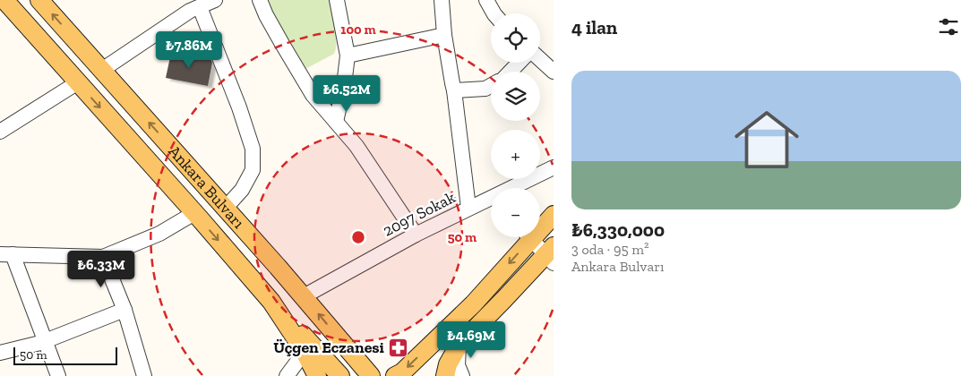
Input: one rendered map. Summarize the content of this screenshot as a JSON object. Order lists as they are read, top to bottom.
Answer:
{
  "streets": {
    "main road": ["Ankara Bulvarı"],
    "street": ["2097 Sokak"]
  },
  "crossings": [
    ["Ankara Bulvarı", "2097 Sokak"]
  ],
  "places": {
    "pharmacy": ["Üçgen Eczanesi"]
  },
  "scale_bar": "50 m",
  "page": {
    "heading": "4 ilan",
    "map_buttons": ["+", "−"],
    "price": [
      "₺7.86M",
      "₺6.52M",
      "₺6.33M",
      "₺4.69M"
    ],
    "list": [
      {
        "name": "₺6,330,000",
        "note": "3 oda · 95 m² · Ankara Bulvarı"
      }
    ],
    "scale": "50 m"
  },
  "rings": ["100 m", "50 m"]
}
